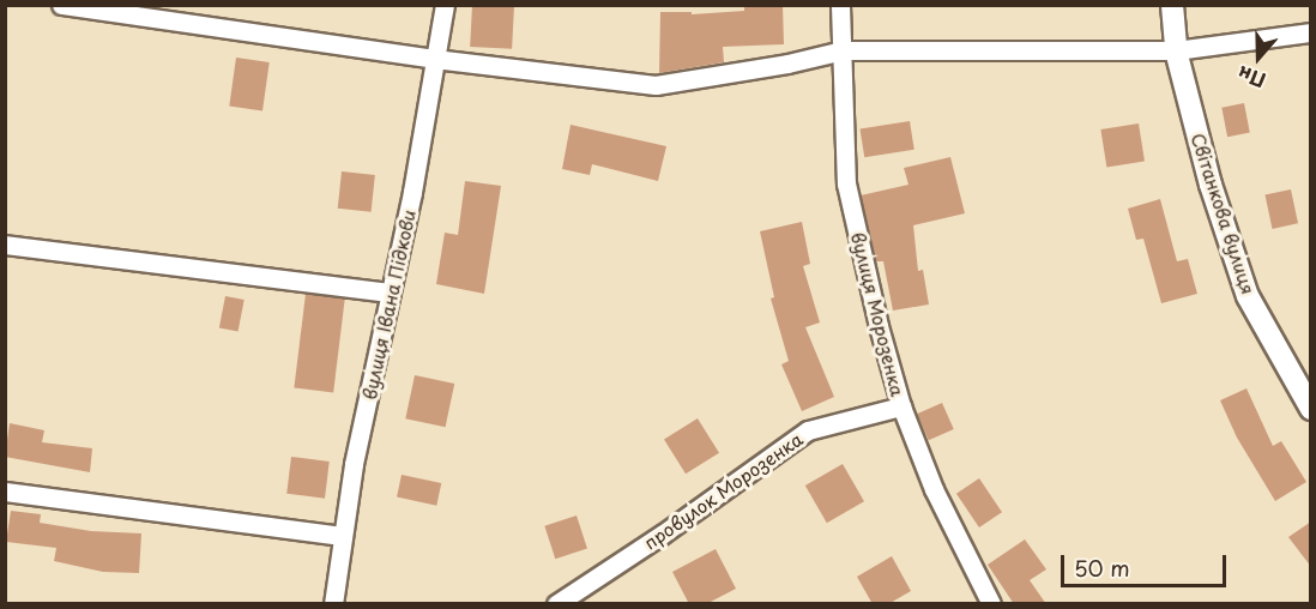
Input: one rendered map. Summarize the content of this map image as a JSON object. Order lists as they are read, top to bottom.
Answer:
{
  "streets": {
    "street": [
      "Світанкова вулиця",
      "вулиця Івана Підкови",
      "вулиця Морозенка",
      "провулок Морозенка"
    ]
  },
  "crossings": [
    ["вулиця Морозенка", "провулок Морозенка"]
  ],
  "scale_bar": "50 m",
  "north": "bottom"
}
